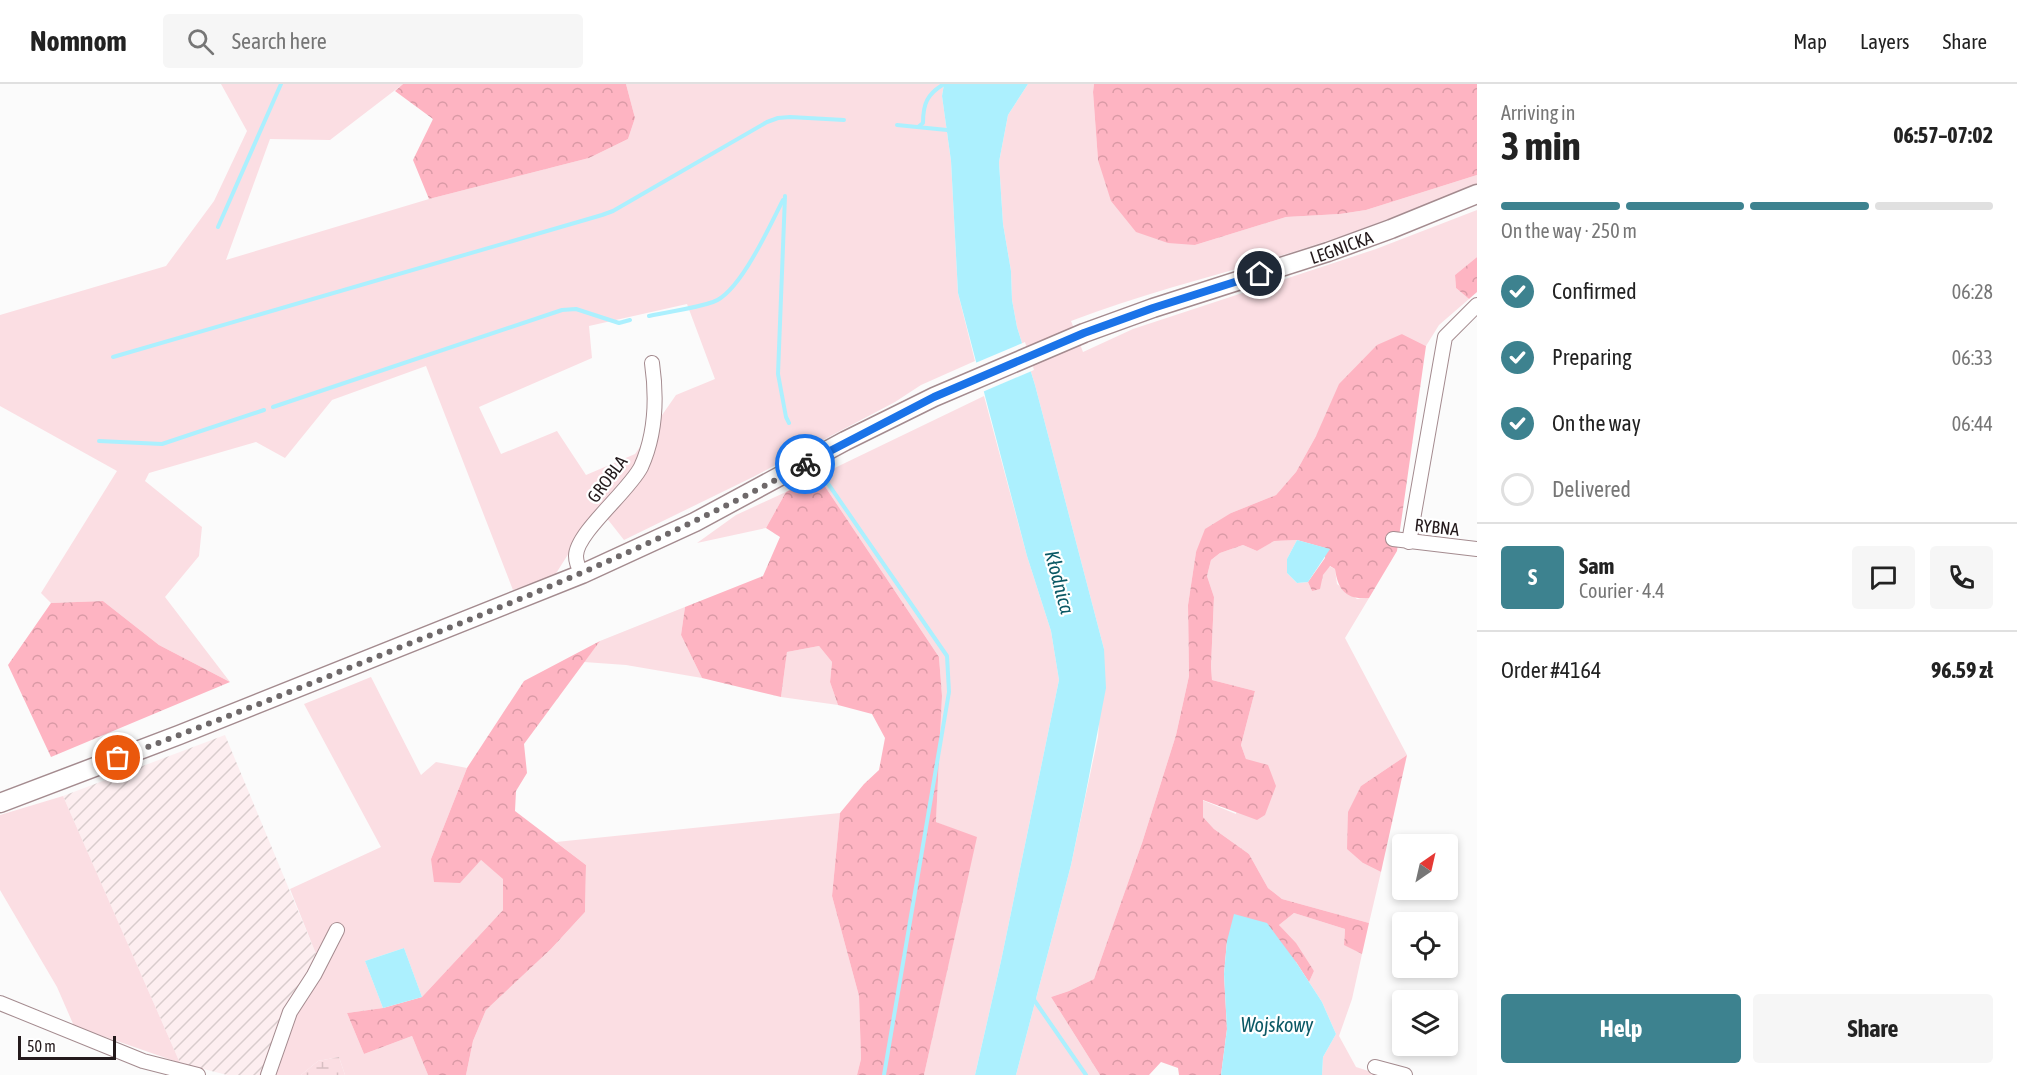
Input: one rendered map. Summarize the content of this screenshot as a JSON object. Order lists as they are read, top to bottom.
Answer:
{
  "streets": {
    "main road": ["LEGNICKA"],
    "street": ["GROBLA", "RYBNA"]
  },
  "crossings": [
    ["LEGNICKA", "GROBLA"]
  ],
  "water": ["Kłodnica", "Wojskowy"],
  "scale_bar": "50 m",
  "north": "top right",
  "page": {
    "header": "Nomnom",
    "search": "Search here",
    "nav": ["Map", "Layers", "Share"],
    "heading": ["3 min", "Arriving in", "06:57–07:02"],
    "panel": [
      "Sam",
      "Courier · 4.4",
      "Order #4164",
      "96.59 zł"
    ],
    "bar": "On the way · 250 m",
    "list": [
      ["Confirmed", "06:28"],
      ["Preparing", "06:33"],
      ["On the way", "06:44"],
      "Delivered"
    ],
    "round": "S",
    "buttons": ["Help", "Share"],
    "scale": "50 m"
  }
}
